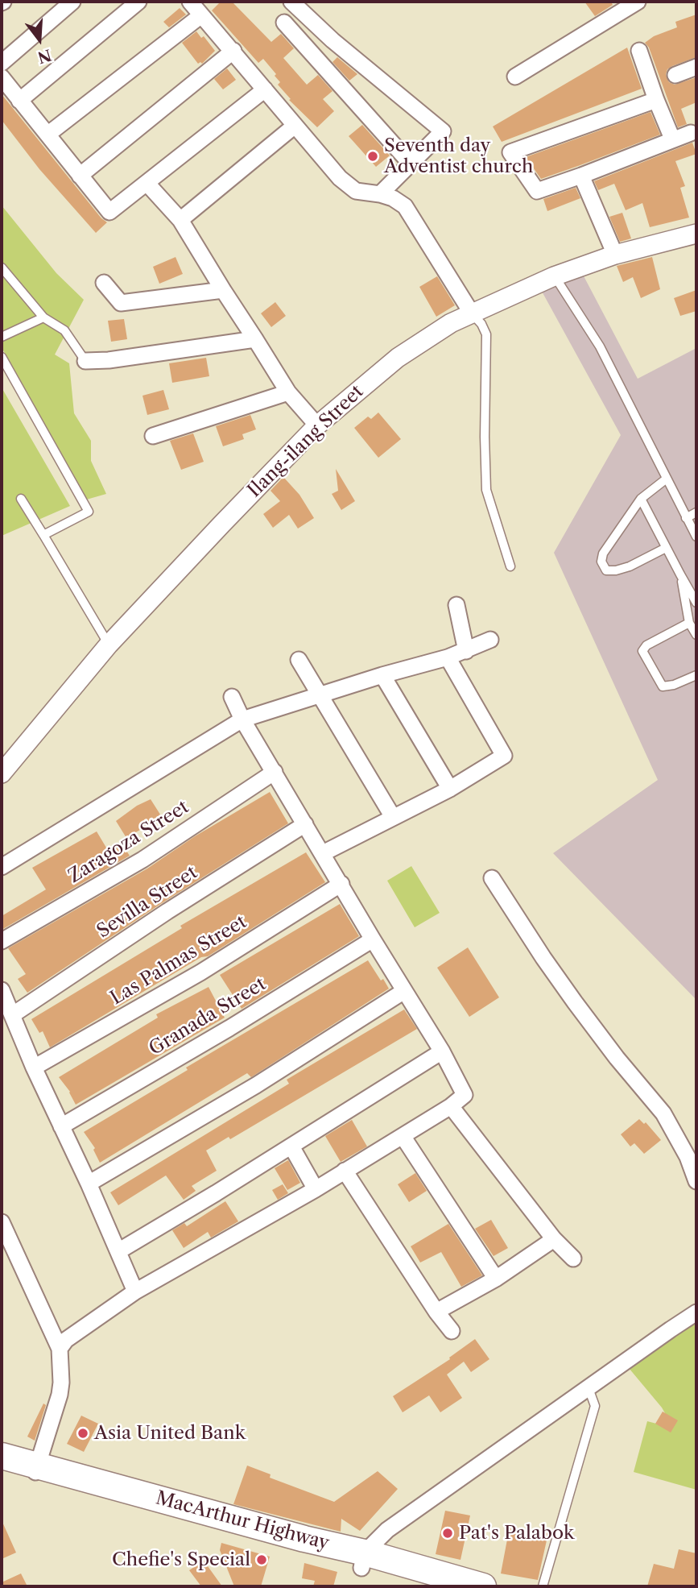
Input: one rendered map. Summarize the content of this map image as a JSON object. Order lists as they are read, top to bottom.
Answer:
{
  "streets": {
    "highway": ["MacArthur Highway"],
    "street": [
      "Ilang-ilang Street",
      "Zaragoza Street",
      "Sevilla Street",
      "Las Palmas Street",
      "Granada Street"
    ]
  },
  "places": [
    "Seventh day Adventist church",
    "Asia United Bank",
    "Pat's Palabok",
    "Chefie's Special"
  ],
  "north": "bottom"
}
